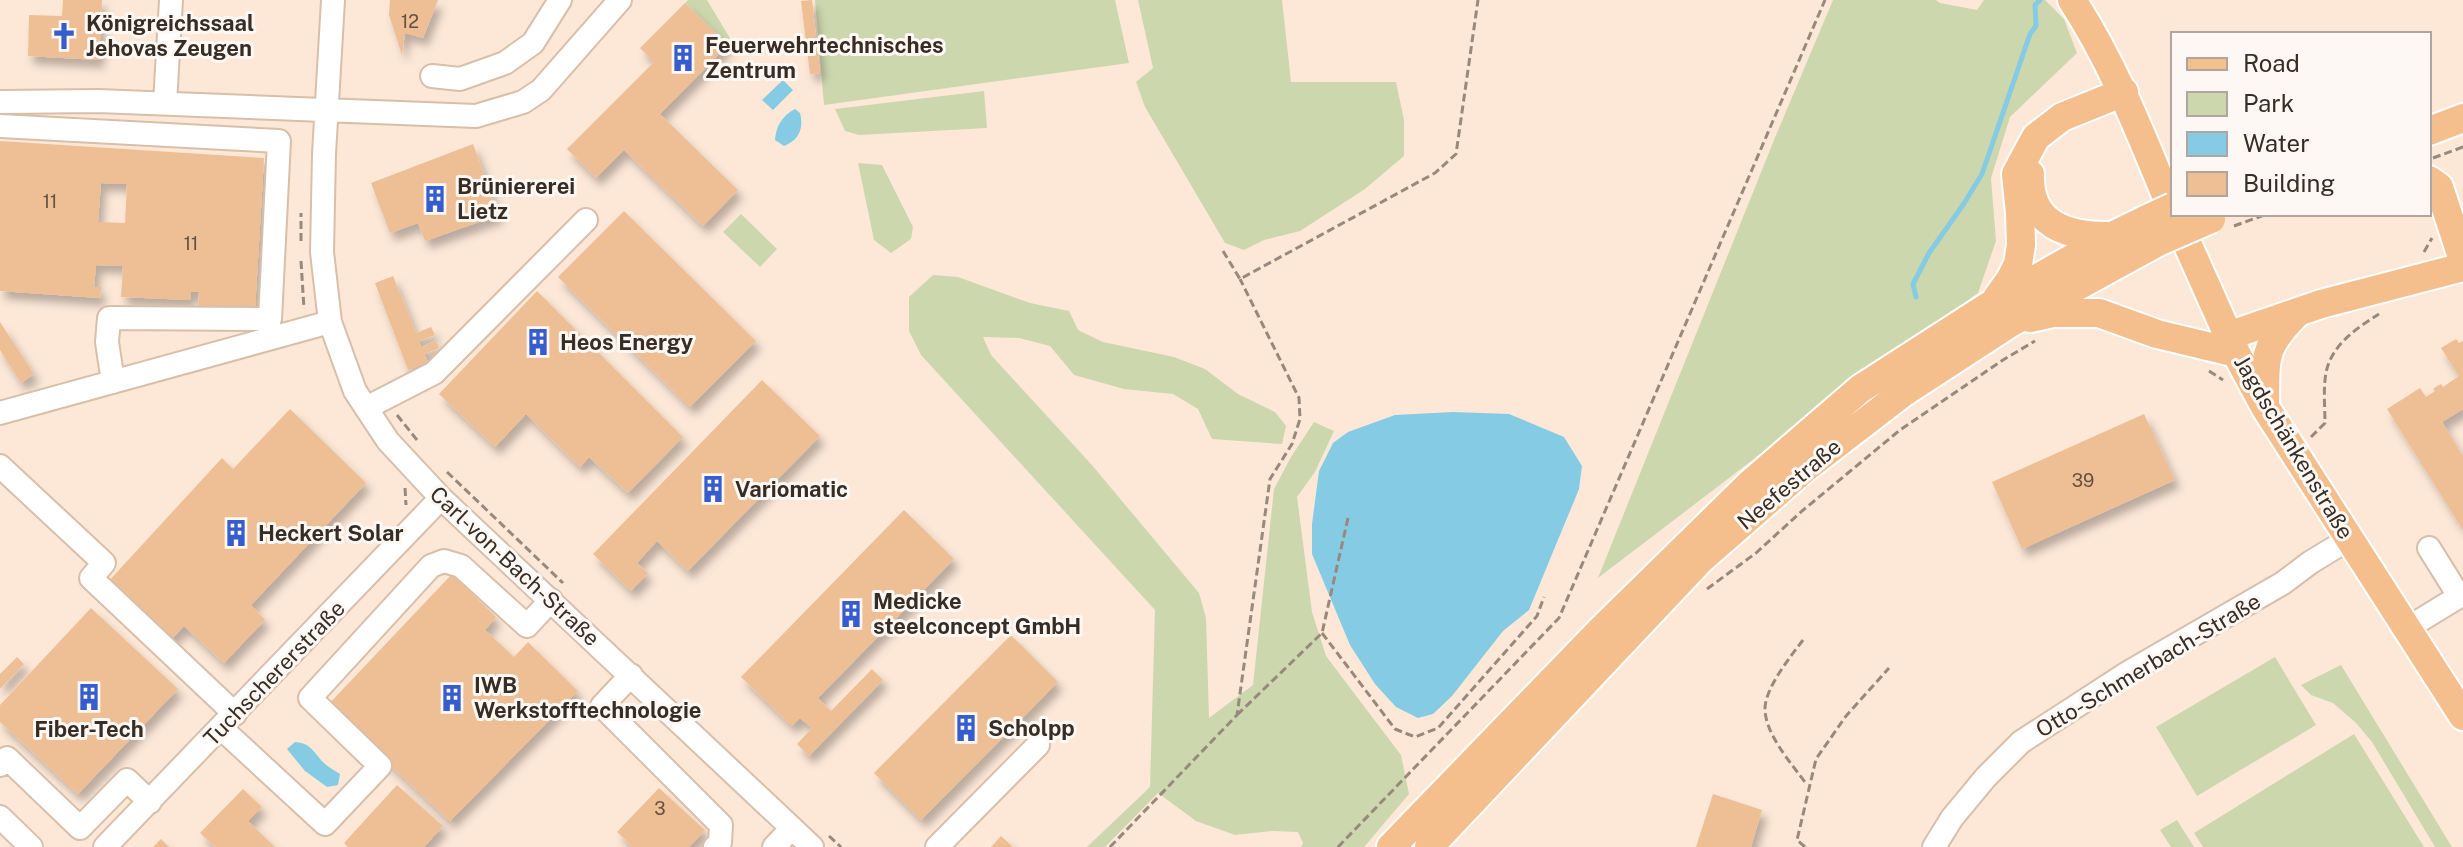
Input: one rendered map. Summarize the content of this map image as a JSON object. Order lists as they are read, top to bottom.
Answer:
{
  "streets": {
    "main road": ["Jagdschänkenstraße", "Neefestraße"],
    "street": ["Carl-von-Bach-Straße", "Otto-Schmerbach-Straße", "Tuchschererstraße"]
  },
  "crossings": [
    ["Jagdschänkenstraße", "Neefestraße"],
    ["Jagdschänkenstraße", "Otto-Schmerbach-Straße"],
    ["Carl-von-Bach-Straße", "Tuchschererstraße"]
  ],
  "places": {
    "church": ["Königreichssaal Jehovas Zeugen"],
    "building": [
      "Feuerwehrtechnisches Zentrum",
      "Brüniererei Lietz",
      "Heos Energy",
      "Variomatic",
      "Heckert Solar",
      "Medicke steelconcept GmbH",
      "Fiber-Tech",
      "IWB Werkstofftechnologie",
      "Scholpp"
    ]
  },
  "house_numbers": [
    "12",
    "11",
    "11",
    "39",
    "3"
  ],
  "legend": [
    "Road",
    "Park",
    "Water",
    "Building"
  ]
}
